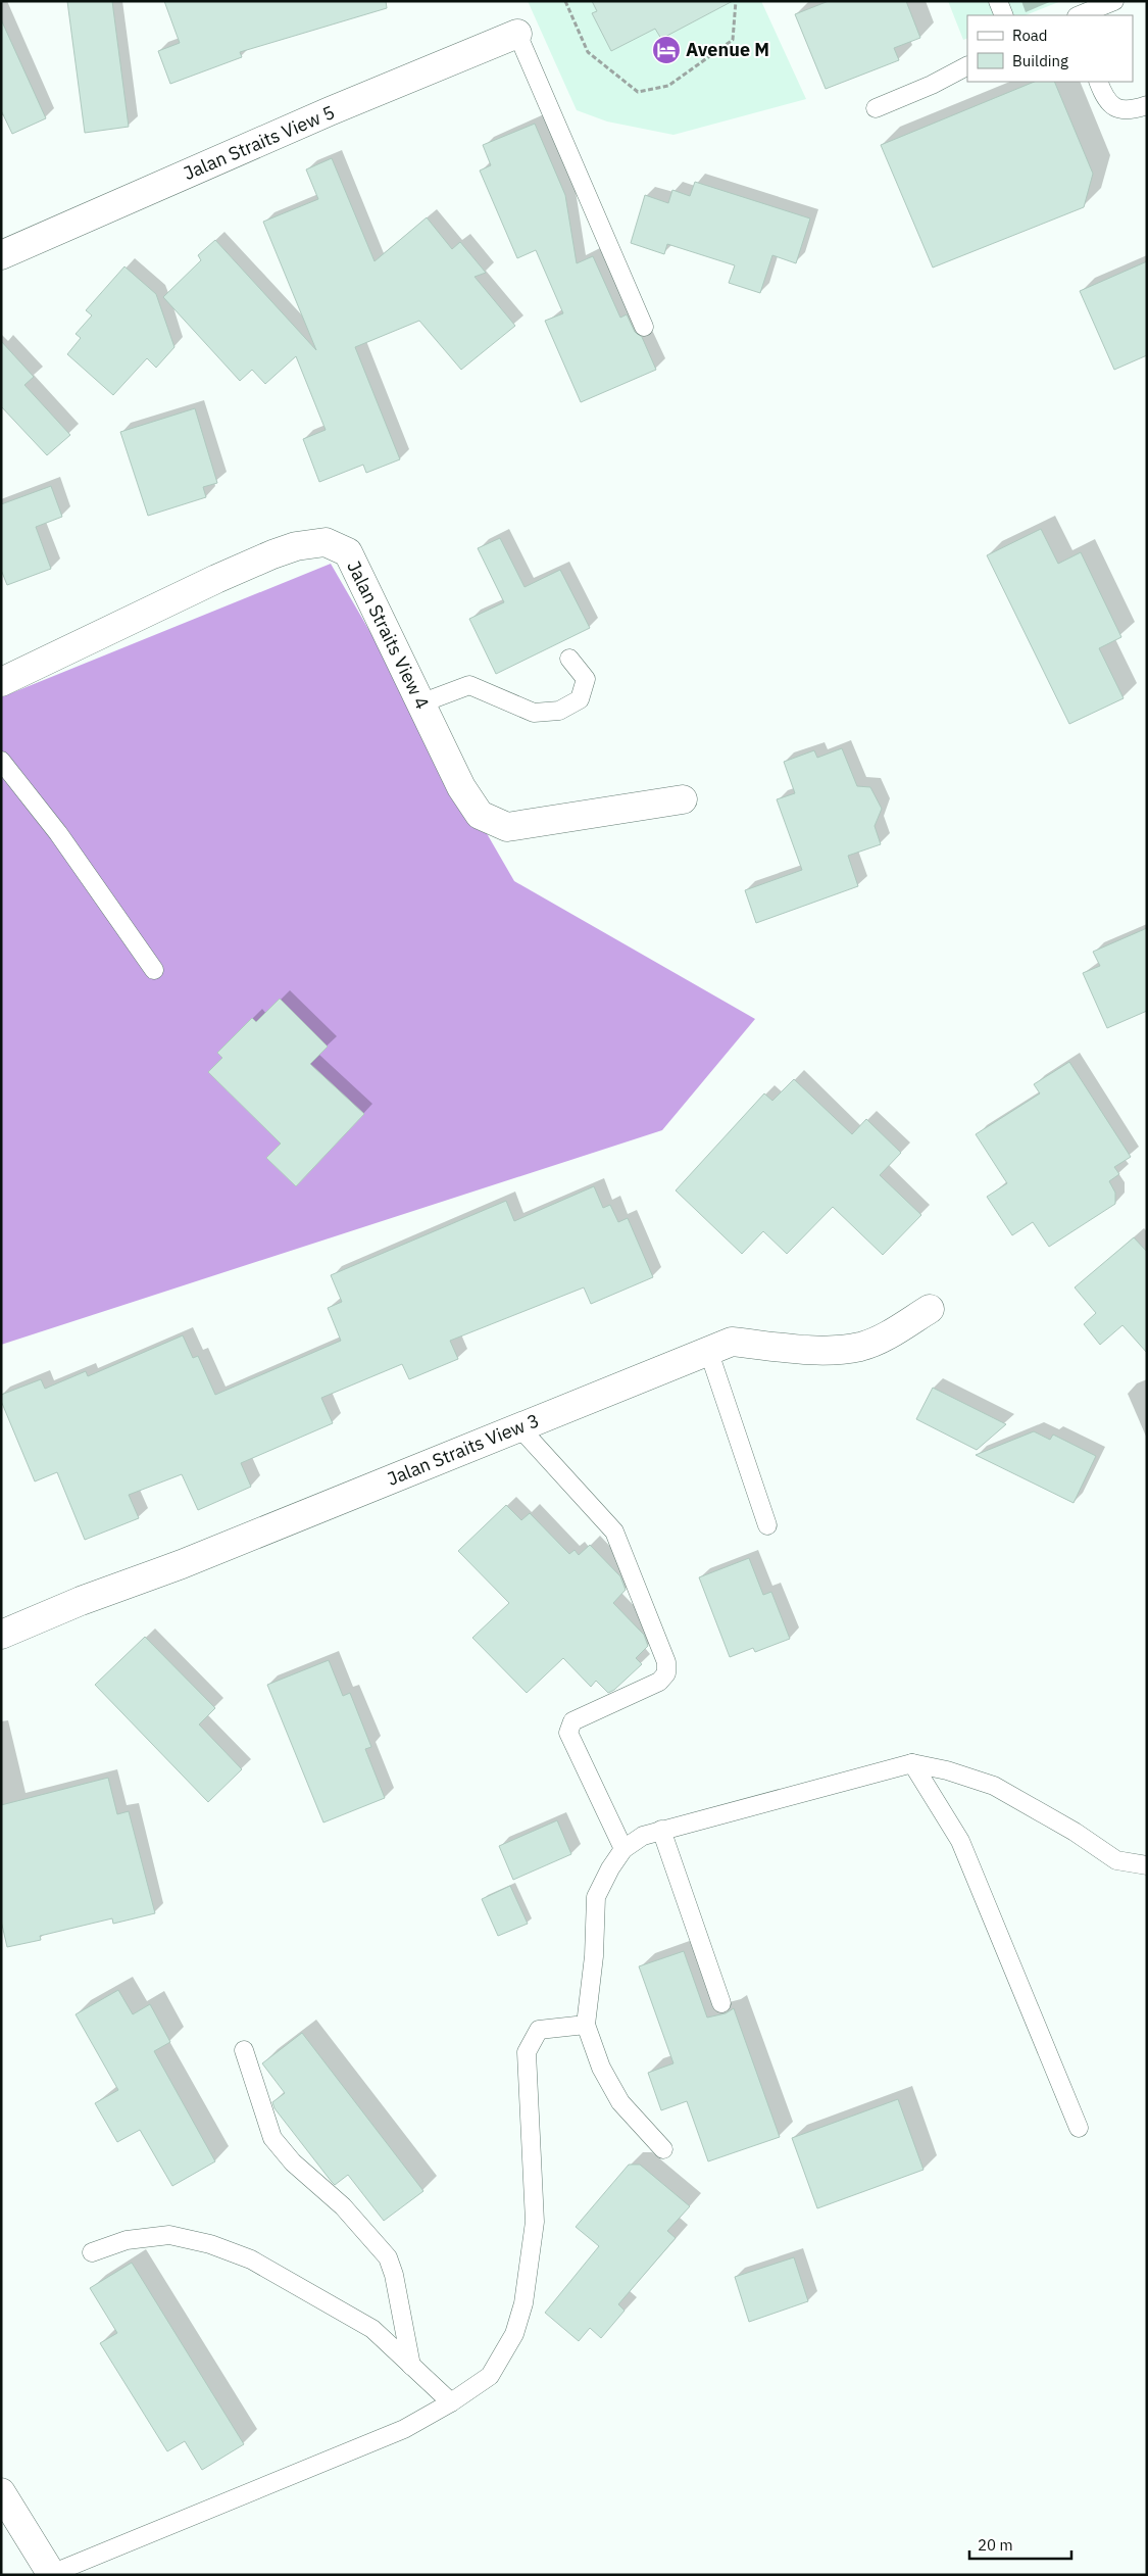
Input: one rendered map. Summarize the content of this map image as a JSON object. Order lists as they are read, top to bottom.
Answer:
{
  "streets": {
    "street": ["Jalan Straits View 5", "Jalan Straits View 4", "Jalan Straits View 3"]
  },
  "places": {
    "hotel": ["Avenue M"]
  },
  "legend": ["Road", "Building"],
  "scale_bar": "20 m"
}
